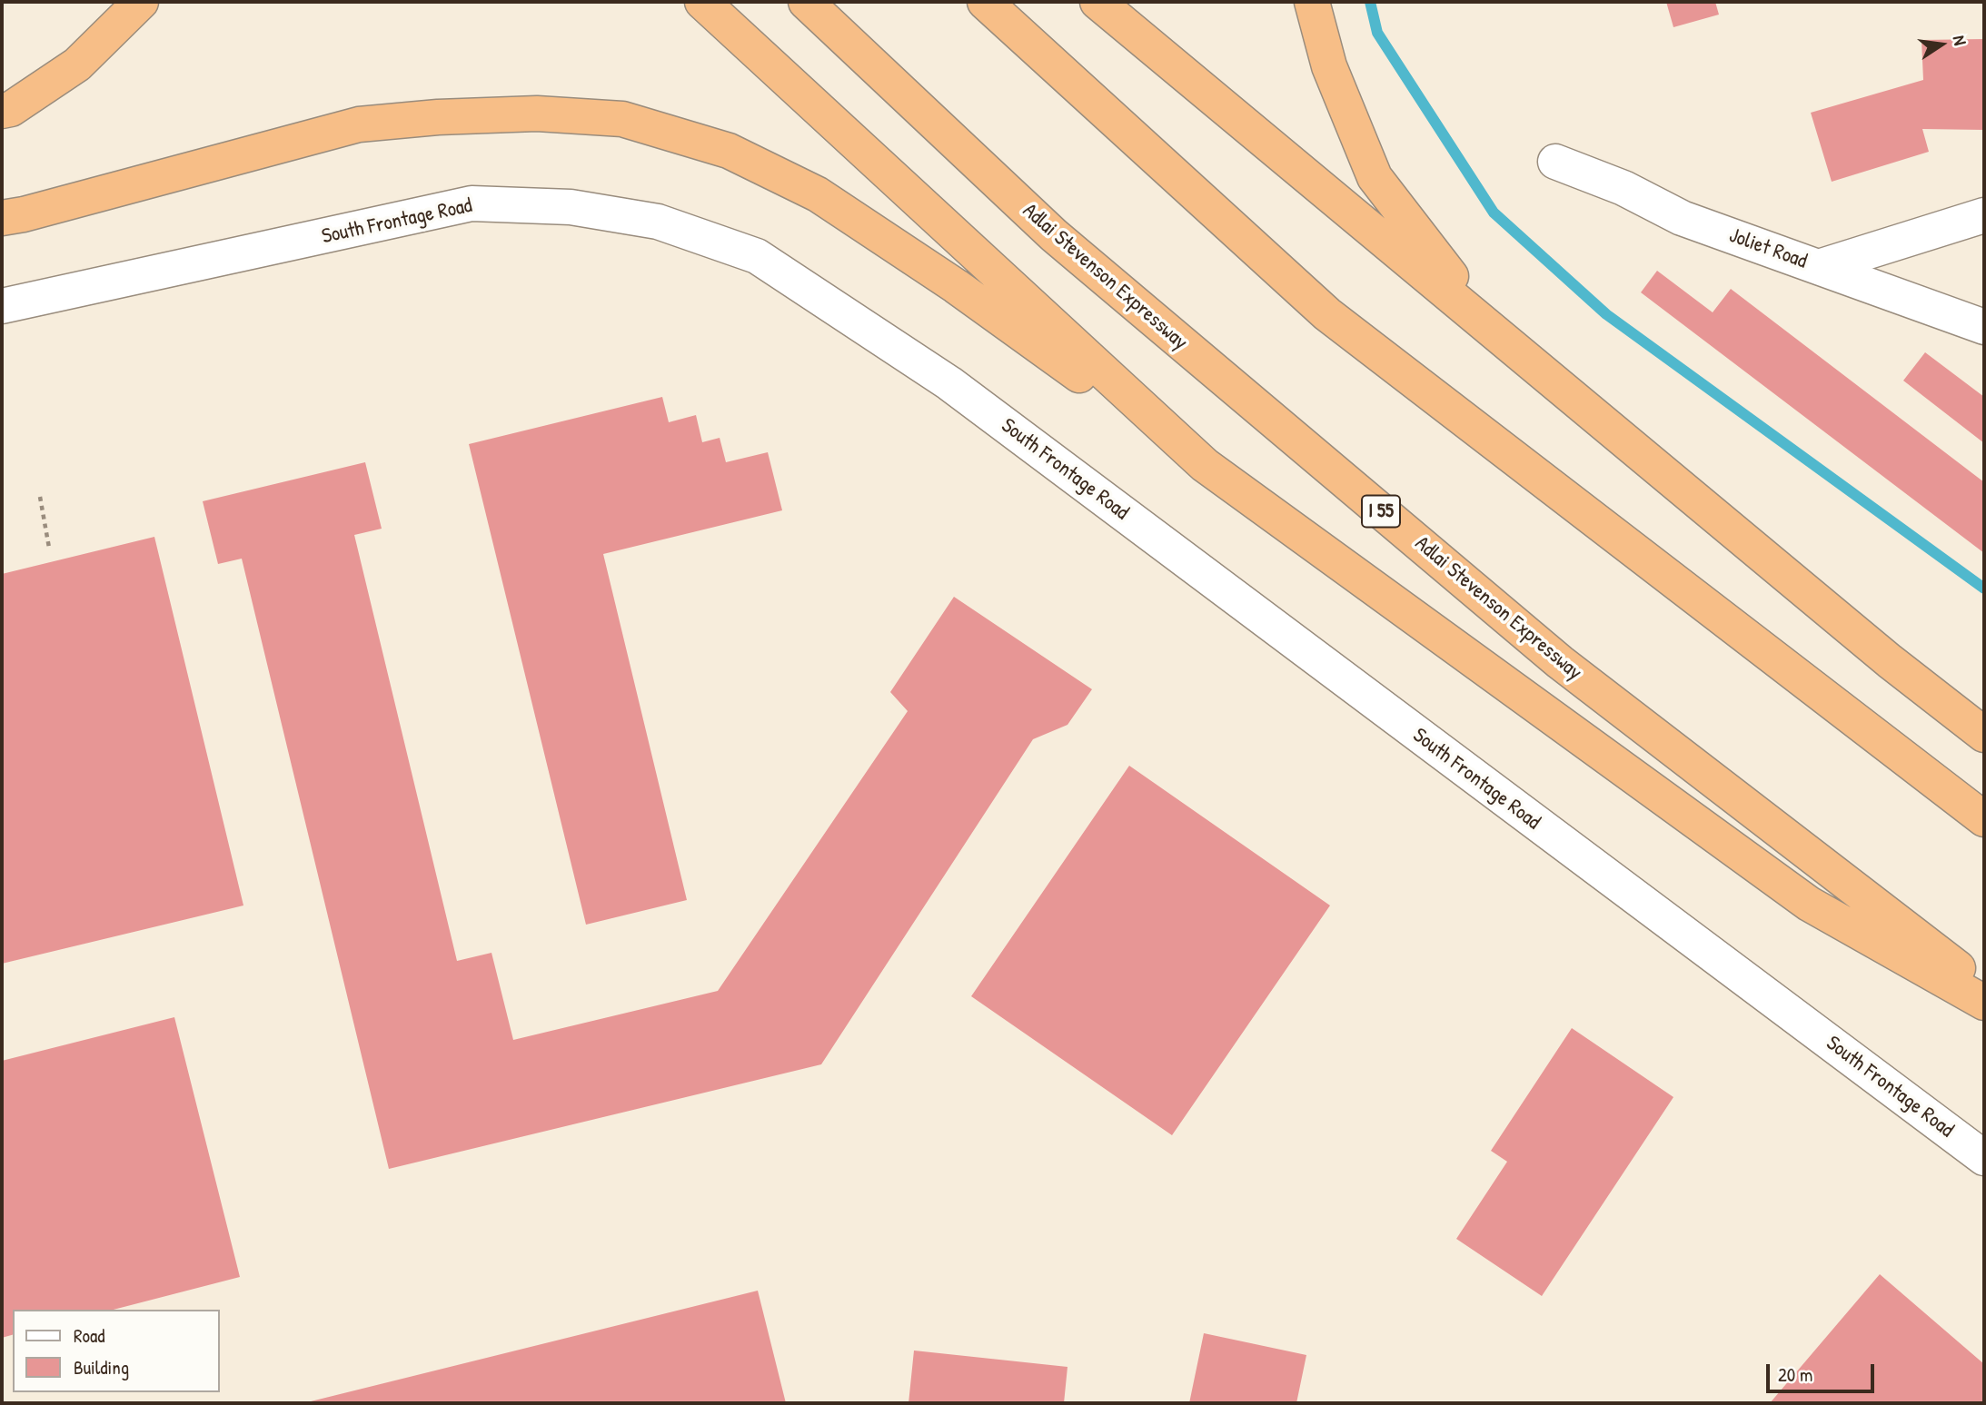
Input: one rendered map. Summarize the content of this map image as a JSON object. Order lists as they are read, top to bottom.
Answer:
{
  "streets": {
    "highway": ["Adlai Stevenson Expressway", "I 55"],
    "street": ["South Frontage Road", "Joliet Road"]
  },
  "legend": ["Road", "Building"],
  "scale_bar": "20 m",
  "north": "right"
}
